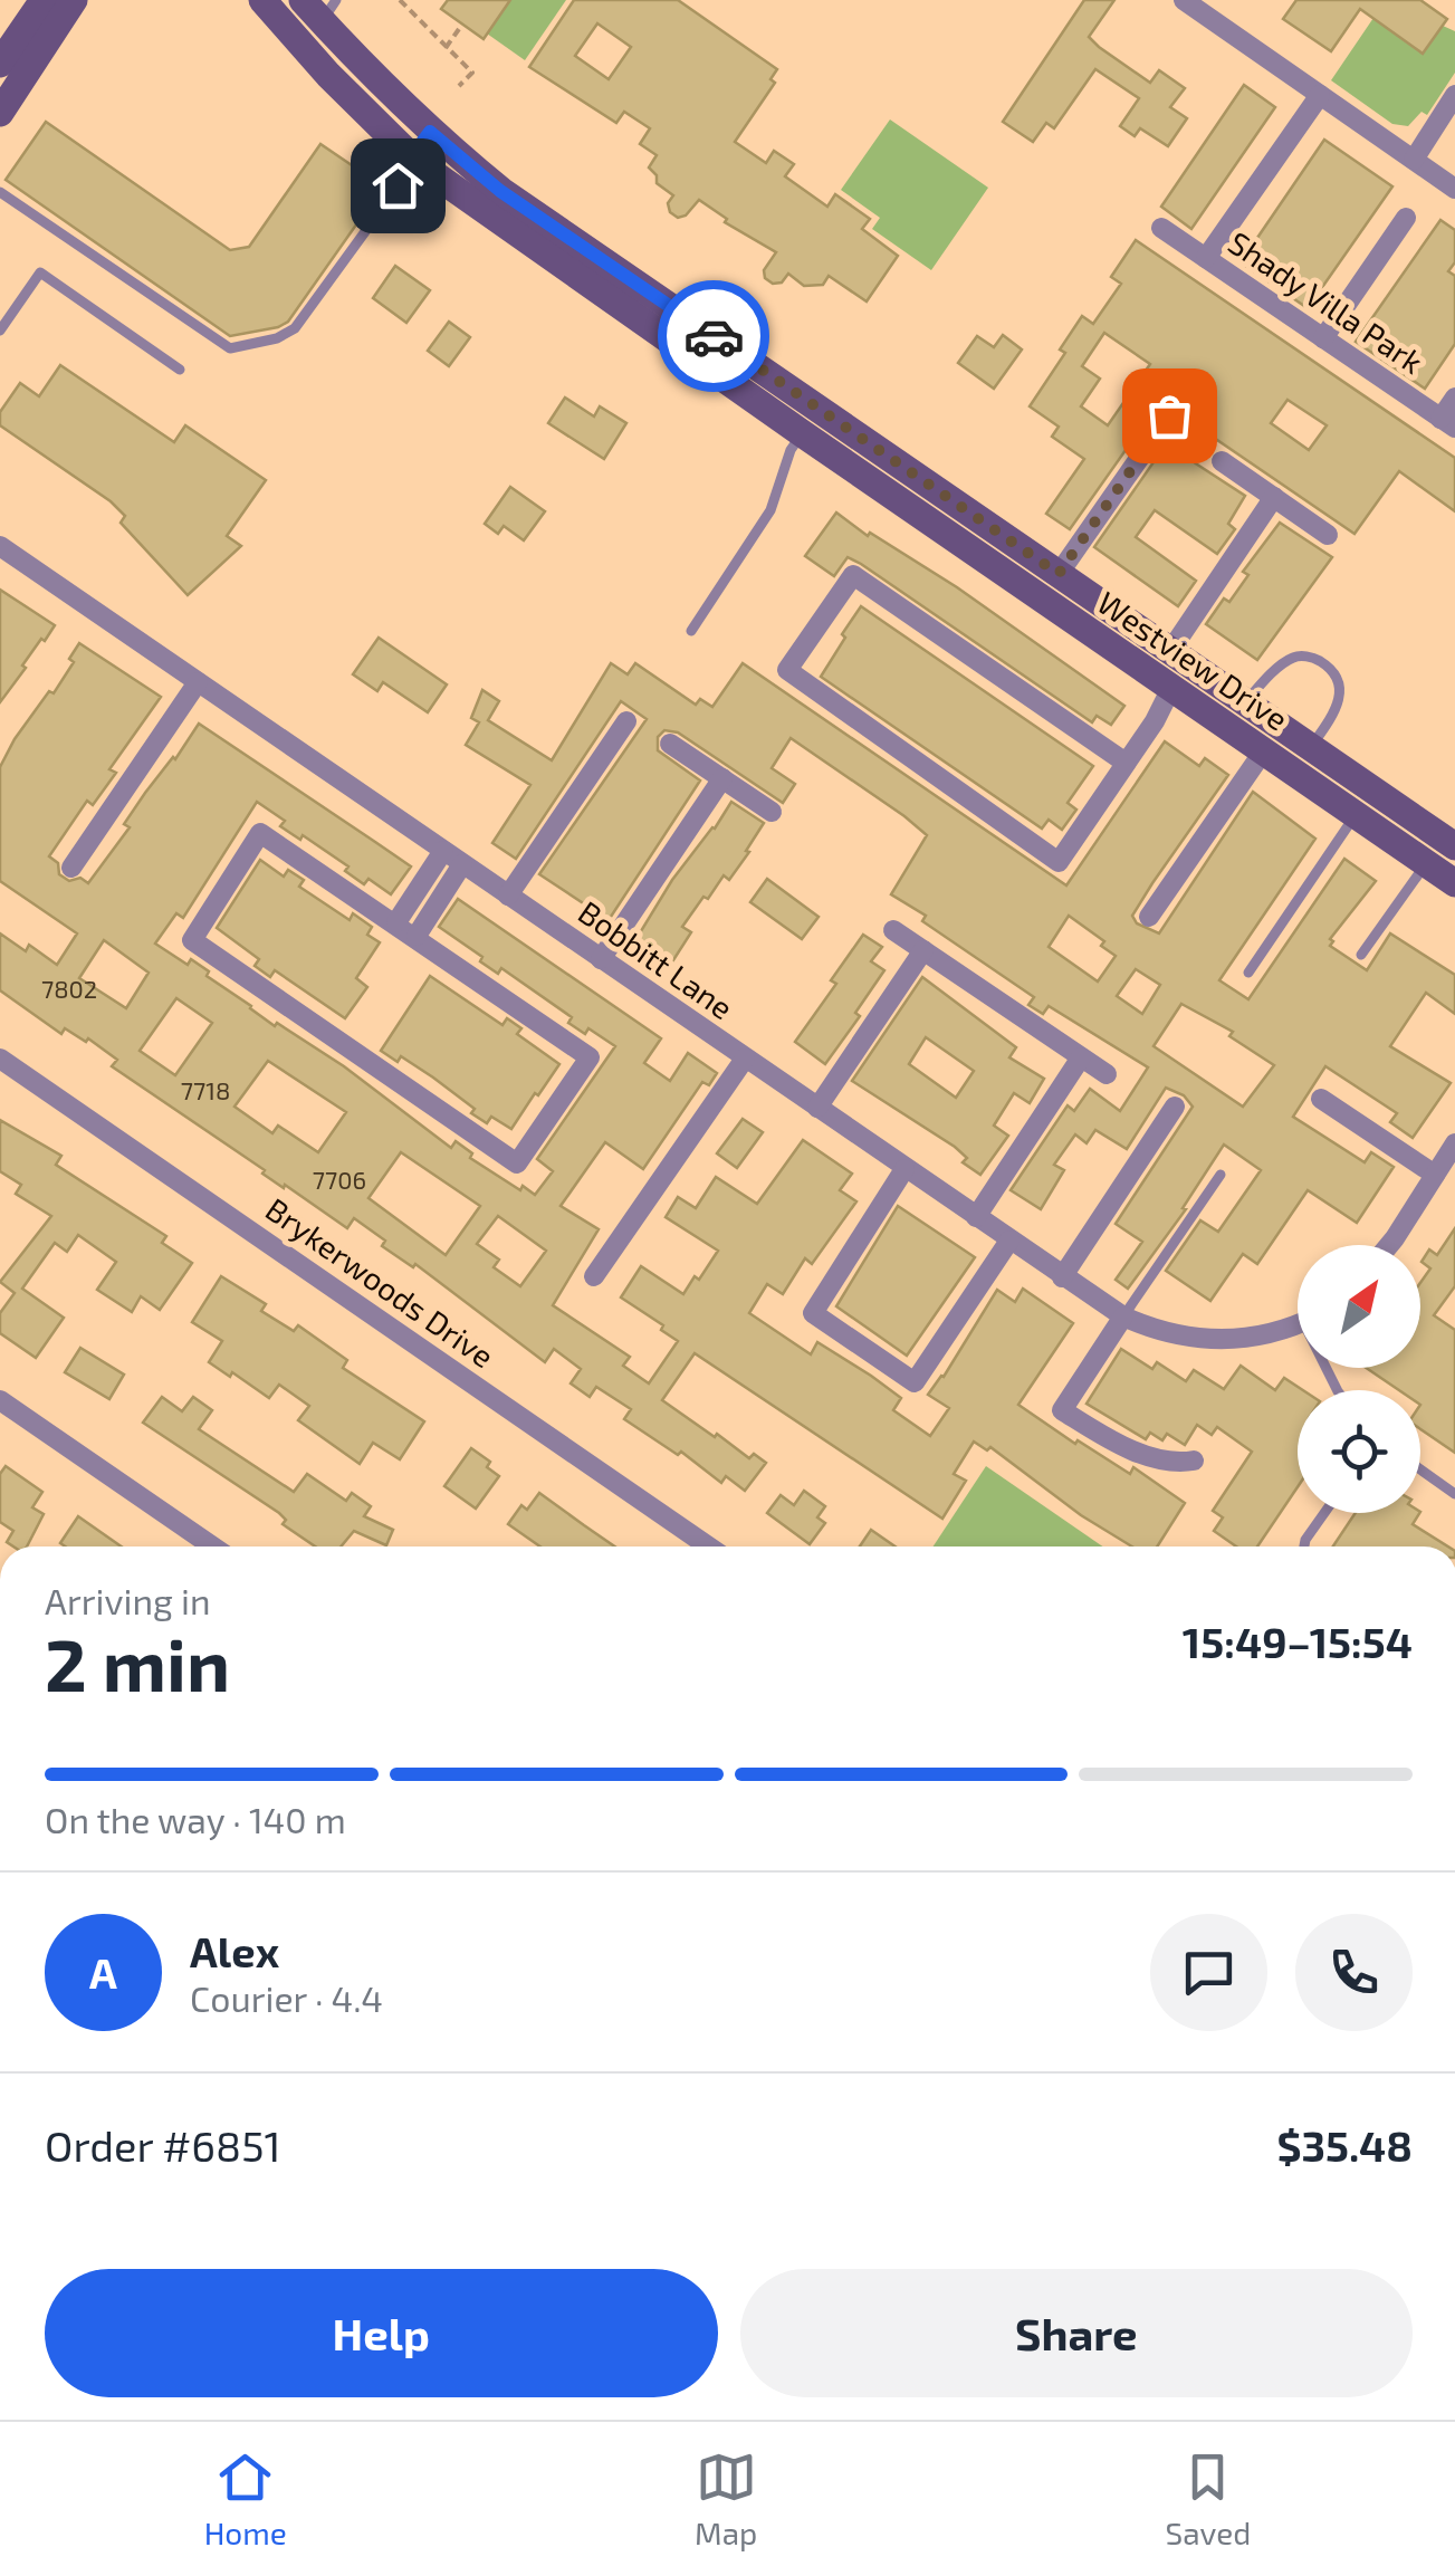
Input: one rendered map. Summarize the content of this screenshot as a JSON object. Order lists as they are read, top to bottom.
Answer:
{
  "streets": {
    "main road": ["Westview Drive"],
    "street": ["Shady Villa Park", "Bobbitt Lane", "Brykerwoods Drive"]
  },
  "house_numbers": ["7802", "7718", "7706"],
  "north": "top right",
  "page": {
    "heading": ["2 min", "Arriving in", "15:49–15:54"],
    "panel": [
      "Alex",
      "Courier · 4.4",
      "Order #6851",
      "$35.48"
    ],
    "bar": "On the way · 140 m",
    "round": "A",
    "buttons": ["Help", "Share"],
    "tabs": ["Home", "Map", "Saved"]
  }
}
